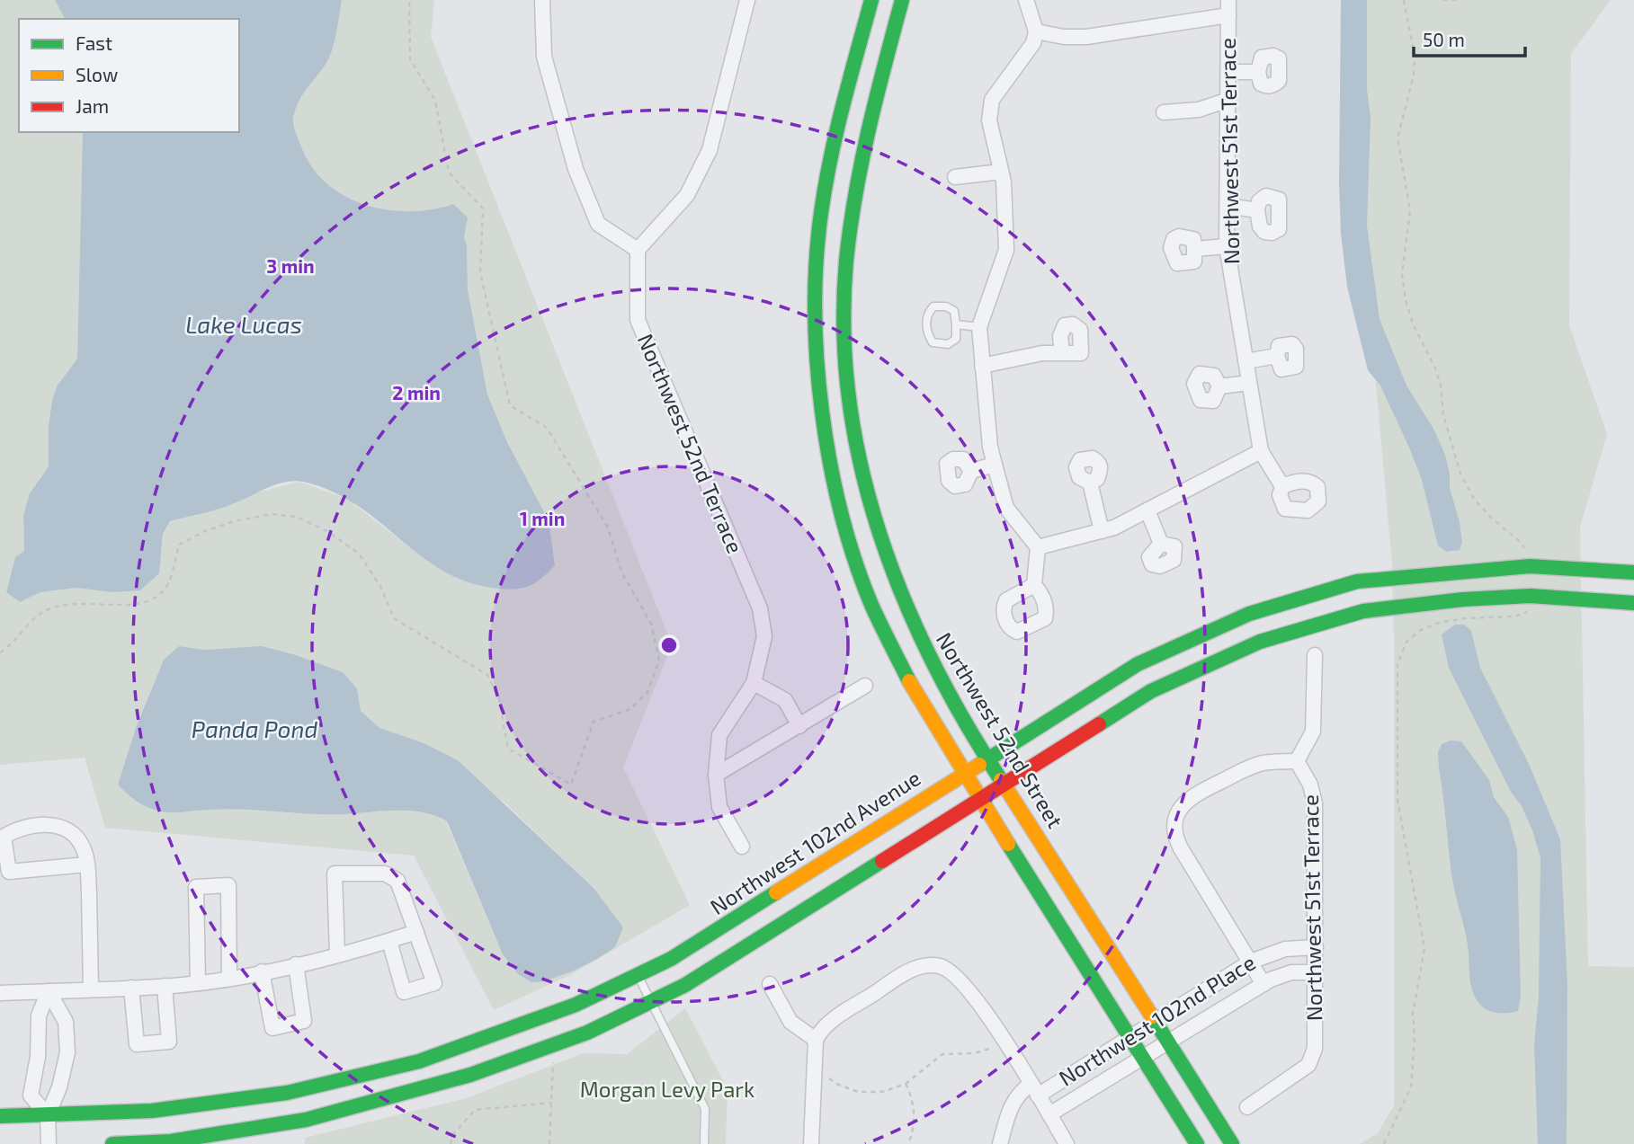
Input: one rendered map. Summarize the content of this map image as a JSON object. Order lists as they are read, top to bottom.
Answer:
{
  "streets": {
    "street": [
      "Northwest 51st Terrace",
      "Northwest 52nd Terrace",
      "Northwest 52nd Street",
      "Northwest 102nd Avenue",
      "Northwest 102nd Place"
    ]
  },
  "crossings": [
    ["Northwest 51st Terrace", "Northwest 102nd Place"],
    ["Northwest 52nd Street", "Northwest 102nd Avenue"],
    ["Northwest 52nd Street", "Northwest 102nd Place"]
  ],
  "water": ["Lake Lucas", "Panda Pond"],
  "parks": ["Morgan Levy Park"],
  "legend": ["Fast", "Slow", "Jam"],
  "scale_bar": "50 m",
  "rings": ["3 min", "2 min", "1 min"]
}
